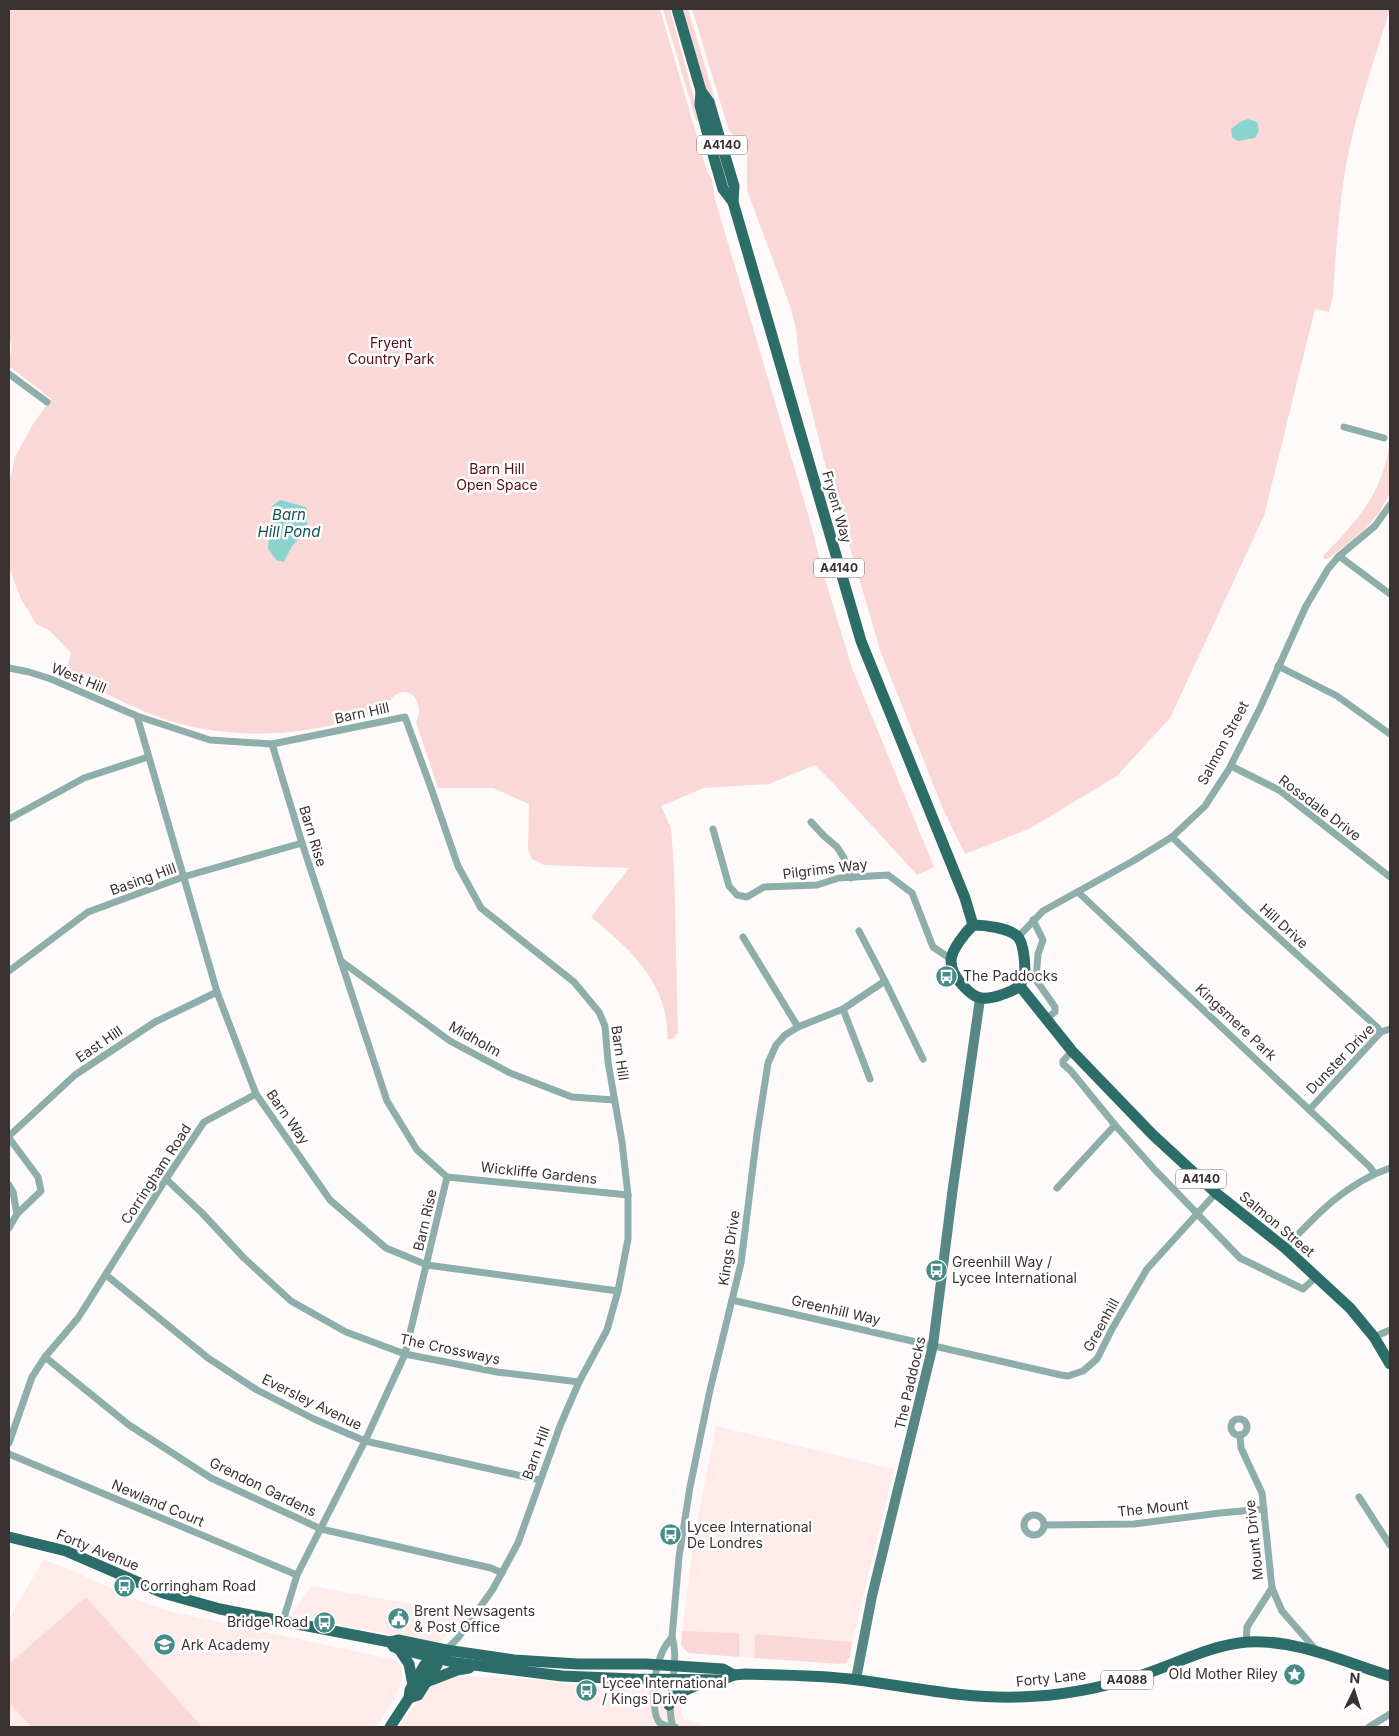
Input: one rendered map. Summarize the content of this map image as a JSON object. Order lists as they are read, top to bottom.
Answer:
{
  "streets": {
    "main road": [
      "A4140",
      "Fryent Way",
      "Salmon Street",
      "Forty Avenue",
      "Forty Lane",
      "A4088"
    ],
    "street": [
      "West Hill",
      "Barn Hill",
      "Rossdale Drive",
      "Barn Rise",
      "Pilgrims Way",
      "Basing Hill",
      "Hill Drive",
      "Kingsmere Park",
      "Midholm",
      "East Hill",
      "Dunster Drive",
      "Barn Way",
      "Wickliffe Gardens",
      "Corringham Road",
      "Kings Drive",
      "Greenhill Way",
      "Greenhill",
      "The Crossways",
      "The Paddocks",
      "Eversley Avenue",
      "Grendon Gardens",
      "Newland Court",
      "The Mount",
      "Mount Drive"
    ]
  },
  "crossings": [
    ["Fryent Way", "Salmon Street"],
    ["Fryent Way", "Pilgrims Way"],
    ["Fryent Way", "The Paddocks"],
    ["West Hill", "Barn Hill"],
    ["West Hill", "Barn Way"],
    ["Barn Hill", "Barn Rise"],
    ["Barn Hill", "Midholm"],
    ["Barn Hill", "Barn Way"],
    ["Barn Hill", "Wickliffe Gardens"],
    ["Barn Hill", "The Crossways"],
    ["Barn Hill", "Eversley Avenue"],
    ["Barn Hill", "Grendon Gardens"],
    ["Barn Hill", "Forty Avenue"],
    ["Salmon Street", "Rossdale Drive"],
    ["Salmon Street", "Pilgrims Way"],
    ["Salmon Street", "Hill Drive"],
    ["Salmon Street", "Kingsmere Park"],
    ["Salmon Street", "Greenhill"],
    ["Salmon Street", "The Paddocks"],
    ["Barn Rise", "Basing Hill"],
    ["Barn Rise", "Midholm"],
    ["Barn Rise", "Barn Way"],
    ["Barn Rise", "Wickliffe Gardens"],
    ["Barn Rise", "The Crossways"],
    ["Barn Rise", "Eversley Avenue"],
    ["Barn Rise", "Grendon Gardens"],
    ["Barn Rise", "Newland Court"],
    ["Barn Rise", "Forty Avenue"],
    ["Pilgrims Way", "The Paddocks"],
    ["Basing Hill", "Barn Way"],
    ["Hill Drive", "Dunster Drive"],
    ["Kingsmere Park", "Dunster Drive"],
    ["East Hill", "Barn Way"],
    ["Barn Way", "Corringham Road"],
    ["Corringham Road", "The Crossways"],
    ["Corringham Road", "Eversley Avenue"],
    ["Corringham Road", "Grendon Gardens"],
    ["Kings Drive", "Greenhill Way"],
    ["Greenhill Way", "Greenhill"],
    ["Greenhill Way", "The Paddocks"],
    ["Greenhill", "The Paddocks"],
    ["The Paddocks", "Forty Lane"],
    ["The Mount", "Mount Drive"],
    ["Mount Drive", "Forty Lane"]
  ],
  "water": ["Barn Hill Pond"],
  "parks": ["Fryent Country Park", "Barn Hill Open Space"],
  "places": {
    "bus stop": [
      "The Paddocks",
      "Greenhill Way / Lycee International",
      "Lycee International De Londres",
      "Corringham Road",
      "Bridge Road",
      "Lycee International / Kings Drive"
    ],
    "public building": ["Brent Newsagents & Post Office"],
    "school or university": ["Ark Academy"],
    "place": ["Old Mother Riley"]
  },
  "north": "top"
}
